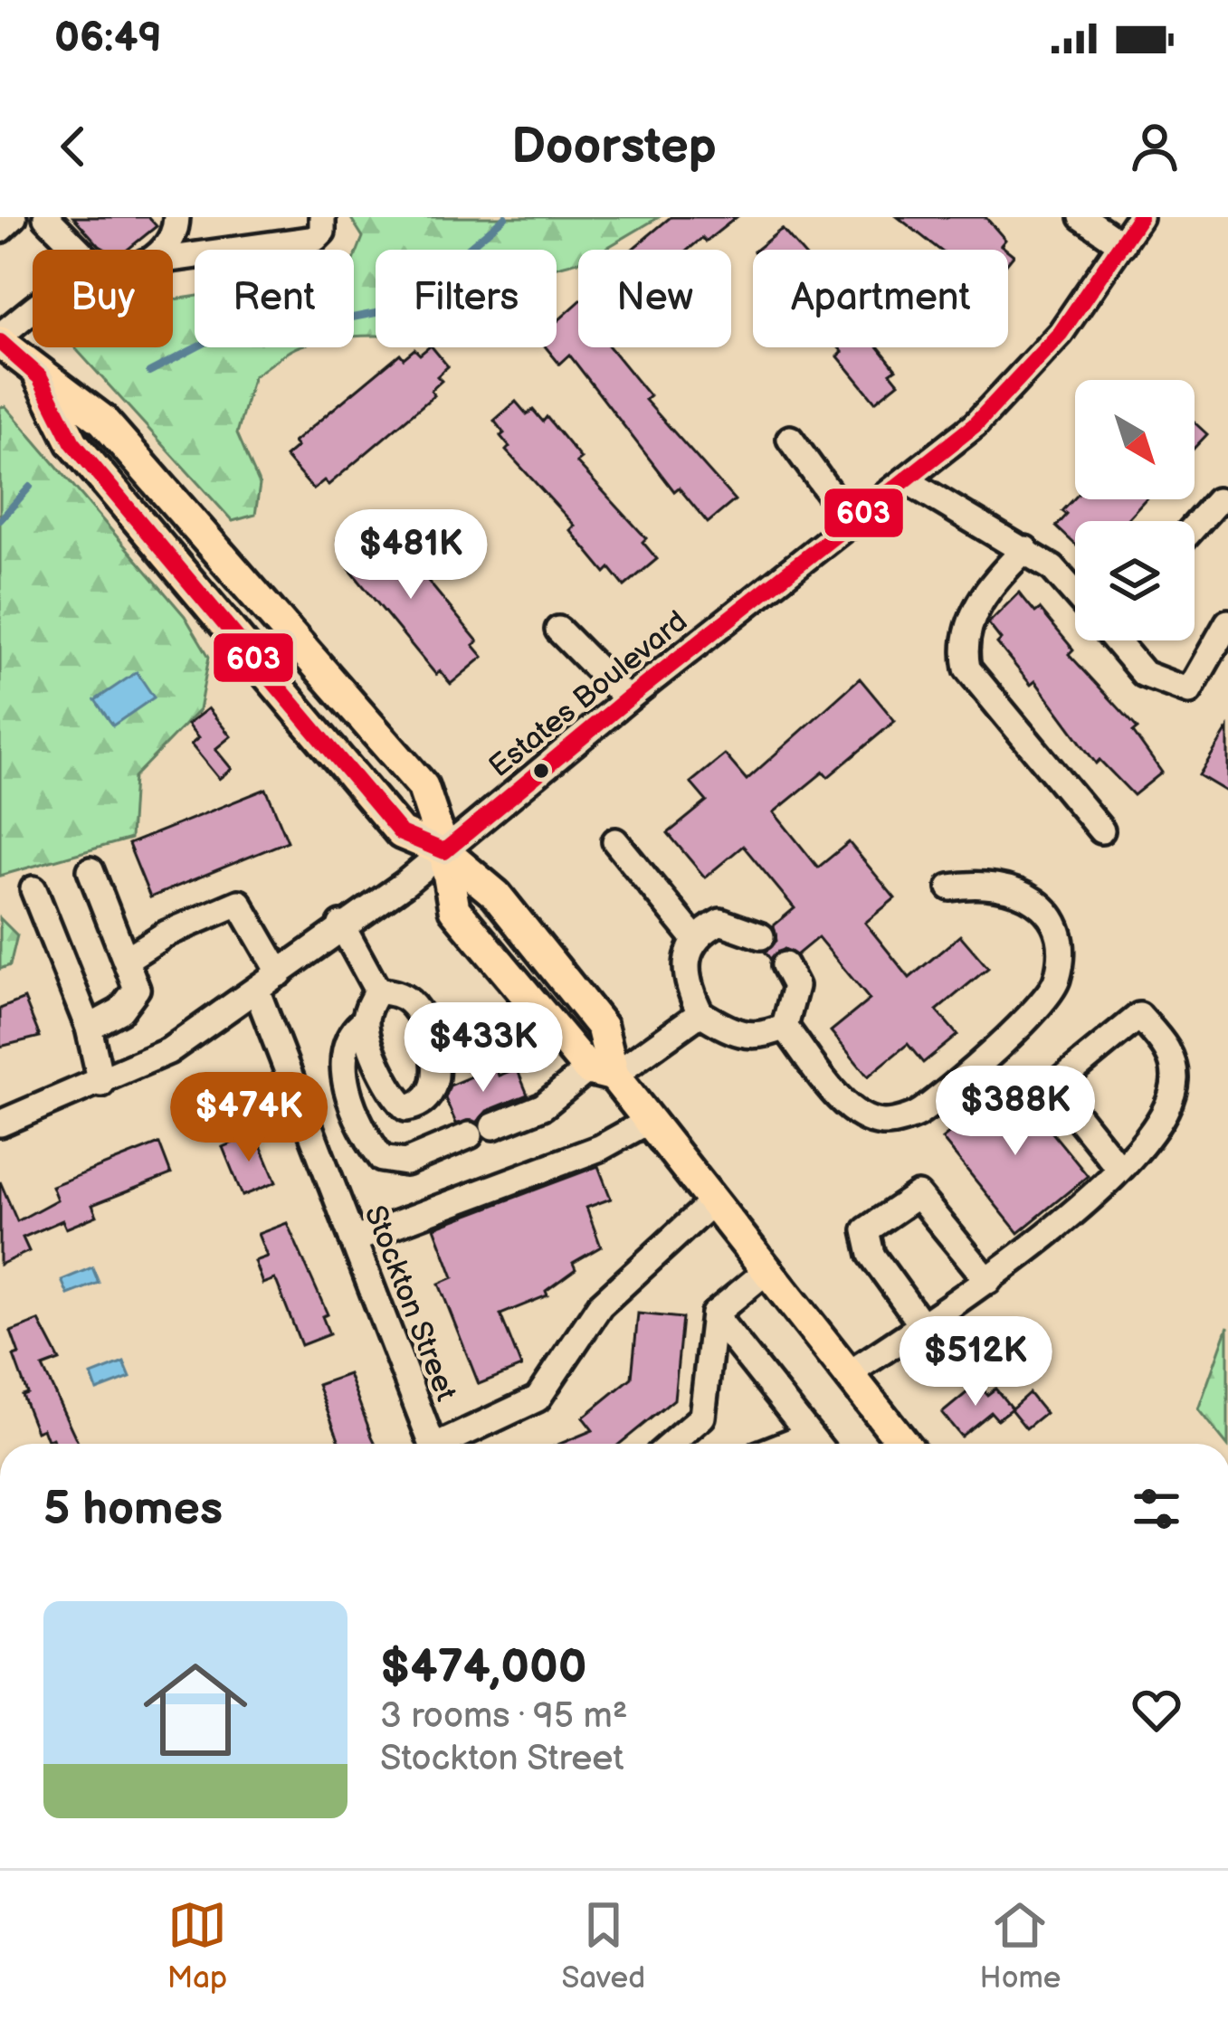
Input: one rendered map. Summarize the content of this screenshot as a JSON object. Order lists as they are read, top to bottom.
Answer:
{
  "streets": {
    "street": ["Estates Boulevard", "Stockton Street"]
  },
  "crossings": [
    ["Estates Boulevard", "Stockton Street"]
  ],
  "lines": ["transit line 603"],
  "north": "bottom right",
  "page": {
    "status": "06:49",
    "header": "Doorstep",
    "chip": [
      "Buy",
      "Rent",
      "Filters",
      "New",
      "Apartment"
    ],
    "price": [
      "$481K",
      "$433K",
      "$388K",
      "$474K",
      "$512K"
    ],
    "heading": "5 homes",
    "list": [
      {
        "name": "$474,000",
        "note": "3 rooms · 95 m² · Stockton Street"
      }
    ],
    "tabs": ["Map", "Saved", "Home"]
  }
}
